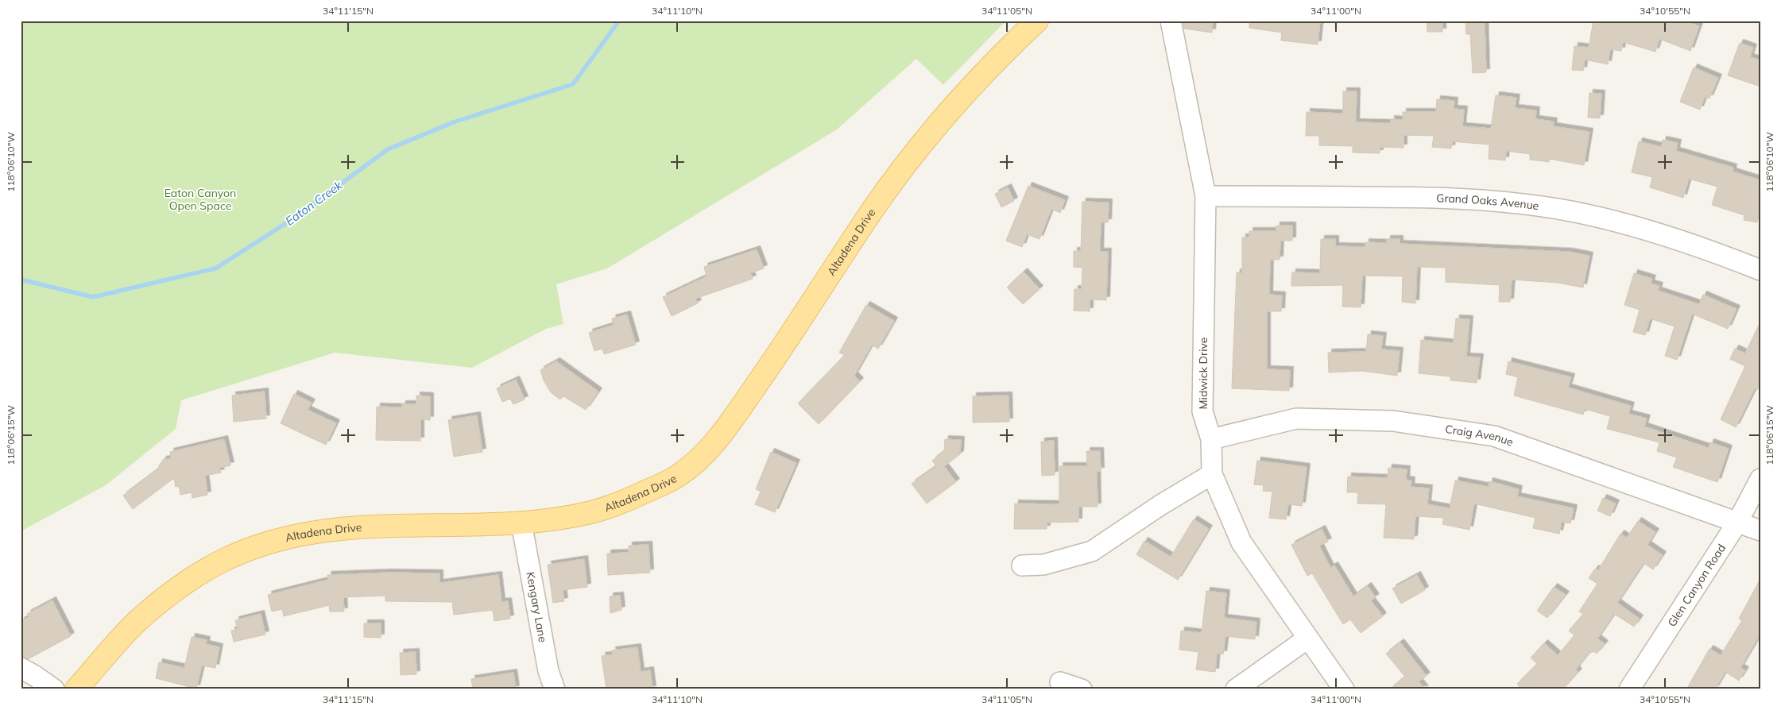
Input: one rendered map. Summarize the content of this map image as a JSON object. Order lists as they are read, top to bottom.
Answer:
{
  "streets": {
    "main road": ["Altadena Drive"],
    "street": [
      "Grand Oaks Avenue",
      "Midwick Drive",
      "Craig Avenue",
      "Glen Canyon Road",
      "Kengary Lane"
    ]
  },
  "crossings": [
    ["Grand Oaks Avenue", "Midwick Drive"],
    ["Altadena Drive", "Kengary Lane"],
    ["Midwick Drive", "Craig Avenue"],
    ["Craig Avenue", "Glen Canyon Road"]
  ],
  "water": ["Eaton Creek"],
  "parks": ["Eaton Canyon Open Space"],
  "coordinates": [
    "34°11'15\"N",
    "34°11'10\"N",
    "34°11'05\"N",
    "34°11'00\"N",
    "34°10'55\"N",
    "118°06'10\"W",
    "118°06'15\"W"
  ]
}
